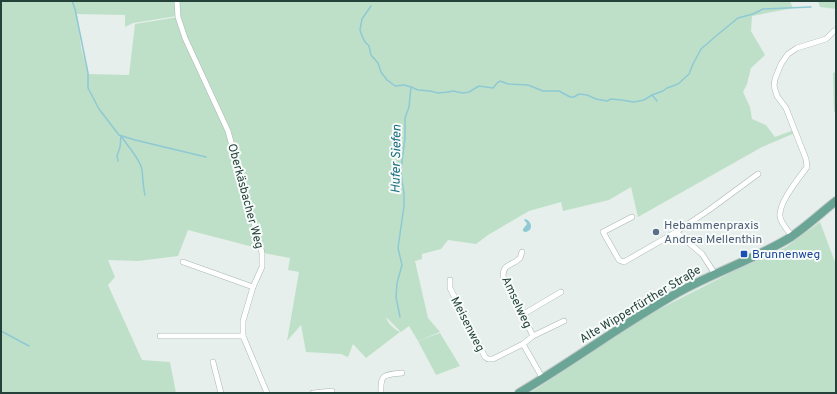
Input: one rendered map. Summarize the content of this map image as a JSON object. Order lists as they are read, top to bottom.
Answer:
{
  "streets": {
    "main road": ["Alte Wipperfürther Straße"],
    "street": ["Oberkäsbacher Weg", "Amselweg", "Meisenweg"]
  },
  "crossings": [
    ["Amselweg", "Meisenweg"]
  ],
  "water": ["Hufer Siefen"],
  "places": {
    "other": ["Hebammenpraxis Andrea Mellenthin"],
    "transit": ["Brunnenweg"]
  }
}
